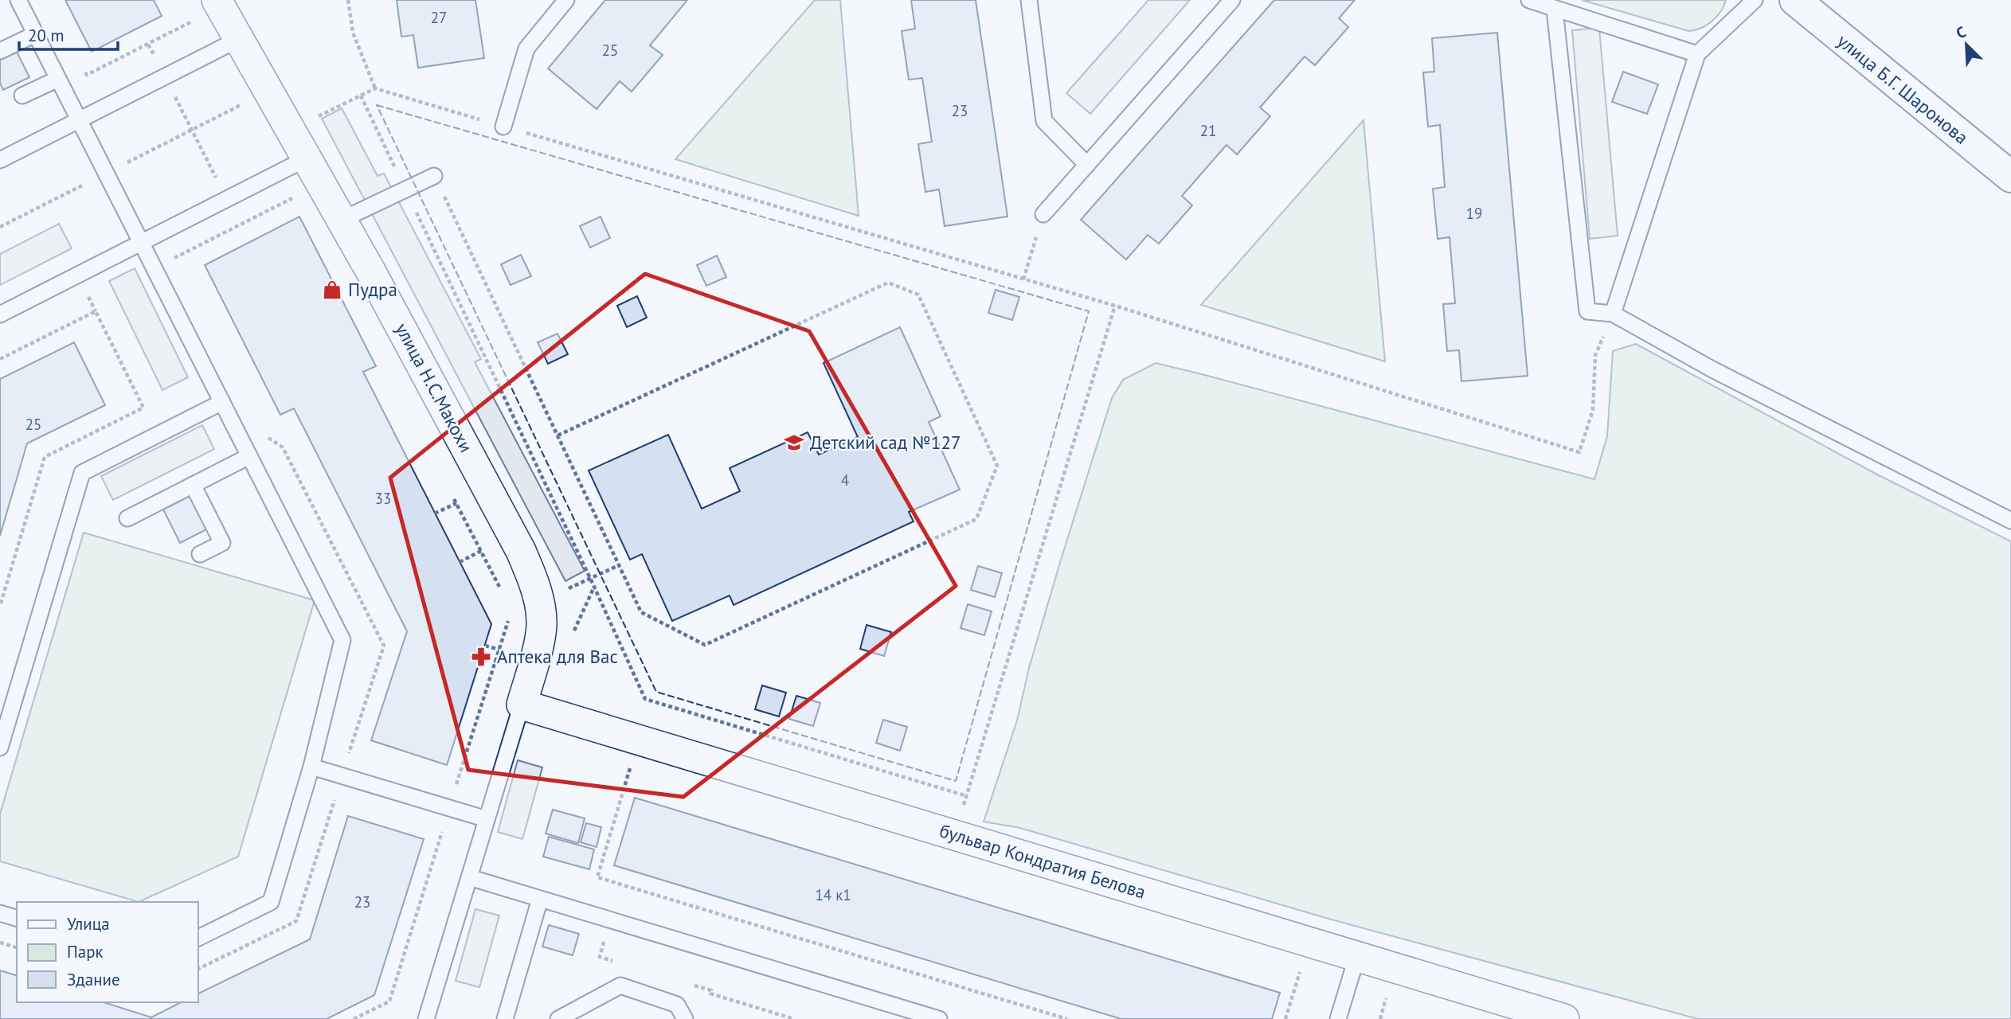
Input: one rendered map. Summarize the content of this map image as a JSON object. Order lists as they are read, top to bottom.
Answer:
{
  "streets": {
    "main road": ["улица Б.Г. Шаронова"],
    "street": ["улица Н.С.Макохи", "бульвар Кондратия Белова"]
  },
  "crossings": [
    ["улица Н.С.Макохи", "бульвар Кондратия Белова"]
  ],
  "places": {
    "shop": ["Пудра"],
    "school or university": ["Детский сад №127"],
    "pharmacy": ["Аптека для Вас"]
  },
  "house_numbers": [
    "27",
    "25",
    "23",
    "21",
    "19",
    "25",
    "4",
    "33",
    "14 к1",
    "23"
  ],
  "legend": ["Улица", "Парк", "Здание"],
  "scale_bar": "20 m",
  "north": "top left"
}
